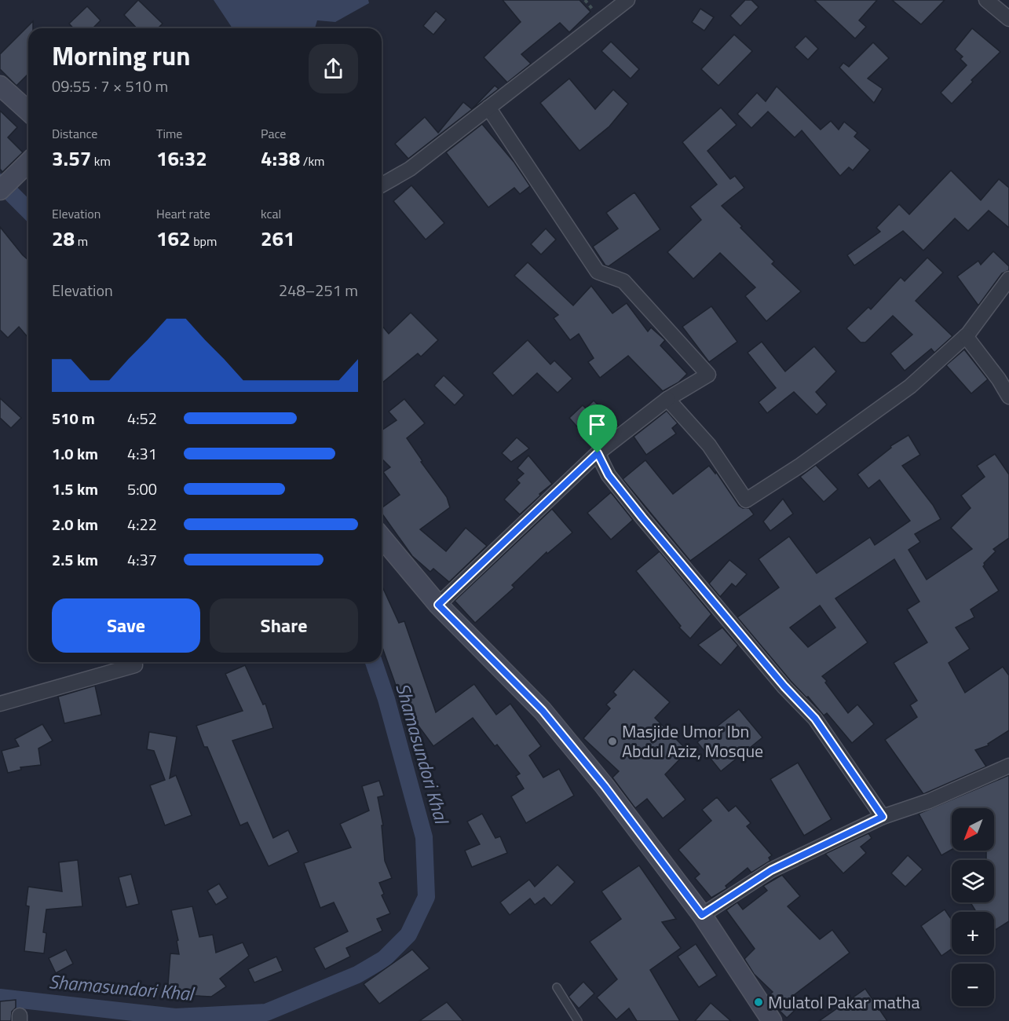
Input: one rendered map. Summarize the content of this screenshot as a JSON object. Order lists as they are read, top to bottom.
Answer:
{
  "water": ["Shamasundori Khal"],
  "places": ["Masjide Umor Ibn Abdul Aziz, Mosque", "Mulatol Pakar matha"],
  "north": "bottom left",
  "page": {
    "heading": ["Morning run", "09:55 · 7 × 510 m"],
    "stats": [
      ["Distance", "3.57 km"],
      ["Time", "16:32"],
      ["Pace", "4:38 /km"],
      ["Elevation", "28 m"],
      ["Heart rate", "162 bpm"],
      ["kcal", "261"]
    ],
    "chart": ["Elevation", "248–251 m"],
    "list": [
      {
        "name": "510 m",
        "note": "4:52"
      },
      {
        "name": "1.0 km",
        "note": "4:31"
      },
      {
        "name": "1.5 km",
        "note": "5:00"
      },
      {
        "name": "2.0 km",
        "note": "4:22"
      },
      {
        "name": "2.5 km",
        "note": "4:37"
      }
    ],
    "buttons": ["Save", "Share"],
    "map_buttons": ["+", "−"]
  }
}
